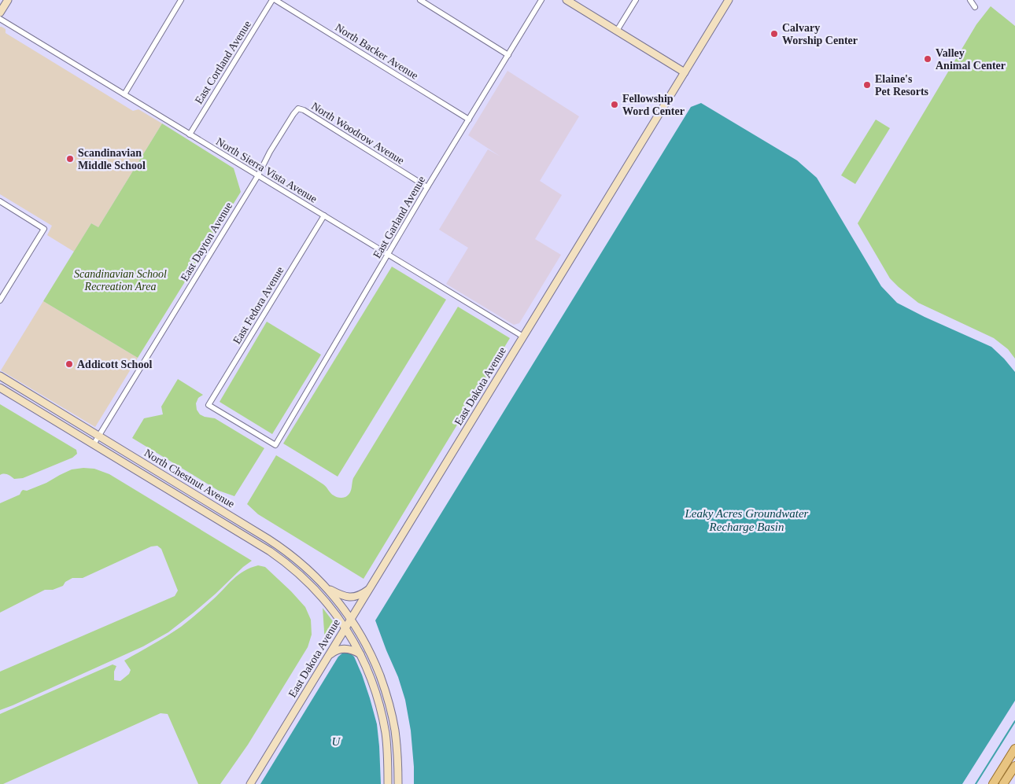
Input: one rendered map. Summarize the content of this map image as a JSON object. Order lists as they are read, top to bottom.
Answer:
{
  "streets": {
    "main road": ["East Dakota Avenue", "North Chestnut Avenue"],
    "street": [
      "North Backer Avenue",
      "East Cortland Avenue",
      "North Woodrow Avenue",
      "North Sierra Vista Avenue",
      "East Garland Avenue",
      "East Dayton Avenue",
      "East Fedora Avenue"
    ]
  },
  "crossings": [
    ["North Backer Avenue", "East Garland Avenue"],
    ["East Cortland Avenue", "North Sierra Vista Avenue"],
    ["North Woodrow Avenue", "East Garland Avenue"],
    ["North Woodrow Avenue", "East Dayton Avenue"],
    ["North Sierra Vista Avenue", "East Garland Avenue"],
    ["North Sierra Vista Avenue", "East Dayton Avenue"],
    ["North Sierra Vista Avenue", "East Fedora Avenue"],
    ["North Sierra Vista Avenue", "East Dakota Avenue"],
    ["East Garland Avenue", "East Fedora Avenue"],
    ["East Dayton Avenue", "North Chestnut Avenue"],
    ["East Dakota Avenue", "North Chestnut Avenue"]
  ],
  "water": ["Leaky Acres Groundwater Recharge Basin", "U"],
  "parks": ["Scandinavian School Recreation Area"],
  "places": [
    "Calvary Worship Center",
    "Valley Animal Center",
    "Elaine's Pet Resorts",
    "Fellowship Word Center",
    "Scandinavian Middle School",
    "Addicott School"
  ]
}
